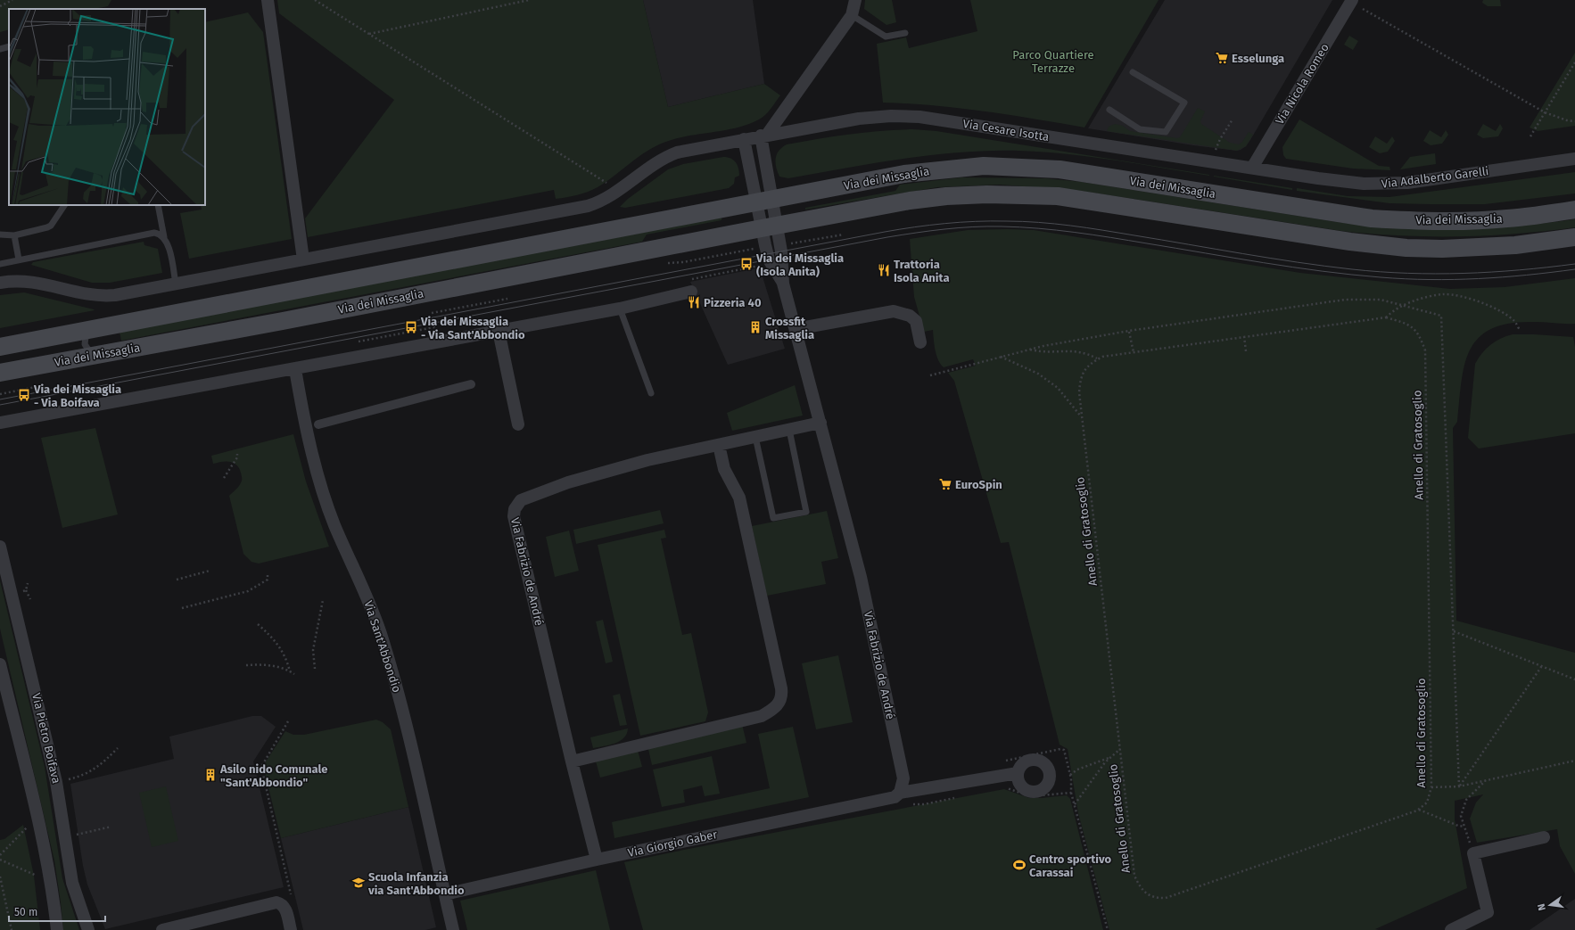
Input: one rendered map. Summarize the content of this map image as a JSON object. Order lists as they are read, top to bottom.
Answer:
{
  "streets": {
    "main road": ["Via dei Missaglia"],
    "street": [
      "Via Nicola Romeo",
      "Via Cesare Isotta",
      "Via Adalberto Garelli",
      "Via Fabrizio de André",
      "Via Sant'Abbondio",
      "Via Pietro Boifava",
      "Via Giorgio Gaber"
    ],
    "path": ["Anello di Gratosoglio"]
  },
  "crossings": [
    ["Via Nicola Romeo", "Via Cesare Isotta"],
    ["Via Nicola Romeo", "Via Adalberto Garelli"],
    ["Via Cesare Isotta", "Via Adalberto Garelli"],
    ["Via dei Missaglia", "Via Fabrizio de André"],
    ["Via Fabrizio de André", "Via Giorgio Gaber"],
    ["Via Sant'Abbondio", "Via Giorgio Gaber"]
  ],
  "parks": ["Parco Quartiere Terrazze"],
  "places": {
    "supermarket": ["Esselunga", "EuroSpin"],
    "bus stop": ["Via dei Missaglia (Isola Anita)", "Via dei Missaglia - Via Sant'Abbondio", "Via dei Missaglia - Via Boifava"],
    "restaurant": ["Trattoria Isola Anita", "Pizzeria 40"],
    "building": ["Crossfit Missaglia", "Asilo nido Comunale \"Sant'Abbondio\""],
    "sports": ["Centro sportivo Carassai"],
    "school or university": ["Scuola Infanzia via Sant'Abbondio"]
  },
  "scale_bar": "50 m",
  "north": "left"
}
